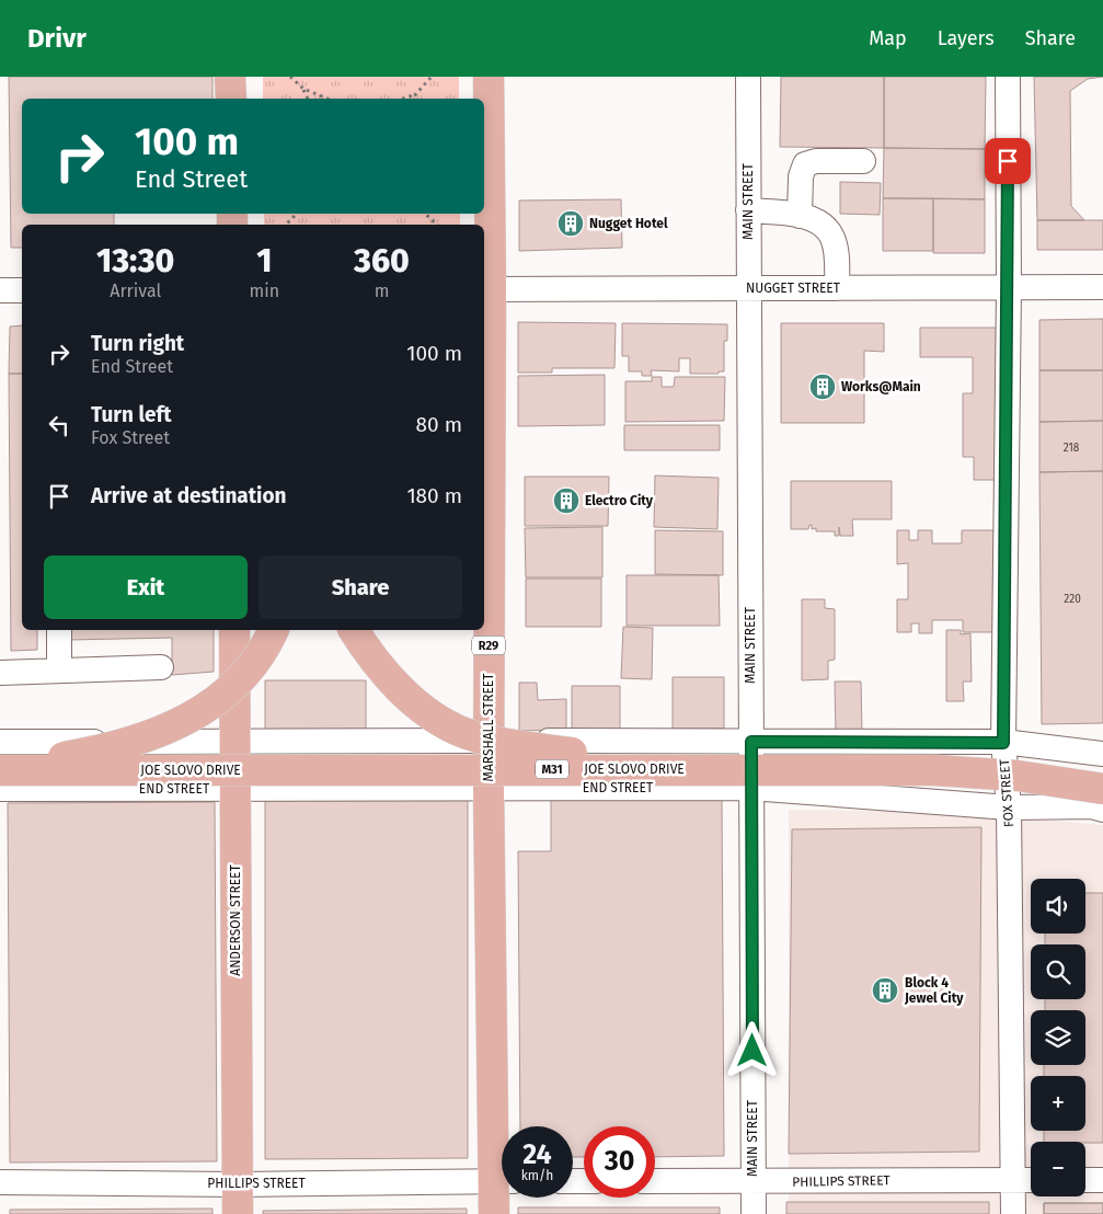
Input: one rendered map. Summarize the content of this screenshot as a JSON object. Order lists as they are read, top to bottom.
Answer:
{
  "streets": {
    "main road": [
      "R29",
      "MARSHALL STREET",
      "M31",
      "JOE SLOVO DRIVE",
      "ANDERSON STREET"
    ],
    "street": [
      "MAIN STREET",
      "NUGGET STREET",
      "END STREET",
      "FOX STREET",
      "PHILLIPS STREET"
    ]
  },
  "crossings": [
    ["MAIN STREET", "NUGGET STREET"],
    ["MAIN STREET", "END STREET"],
    ["MAIN STREET", "PHILLIPS STREET"],
    ["NUGGET STREET", "MARSHALL STREET"],
    ["NUGGET STREET", "FOX STREET"],
    ["MARSHALL STREET", "END STREET"],
    ["END STREET", "FOX STREET"],
    ["END STREET", "ANDERSON STREET"],
    ["FOX STREET", "PHILLIPS STREET"],
    ["ANDERSON STREET", "PHILLIPS STREET"]
  ],
  "places": {
    "building": [
      "Nugget Hotel",
      "Works@Main",
      "Electro City",
      "Block 4 Jewel City"
    ]
  },
  "house_numbers": ["218", "220"],
  "page": {
    "header": "Drivr",
    "nav": ["Map", "Layers", "Share"],
    "turn": ["100 m", "End Street"],
    "eta": [
      "13:30",
      "Arrival",
      "1",
      "min",
      "360",
      "m"
    ],
    "list": [
      {
        "name": "Turn right",
        "note": "End Street",
        "value": "100 m"
      },
      {
        "name": "Turn left",
        "note": "Fox Street",
        "value": "80 m"
      },
      {
        "name": "Arrive at destination",
        "value": "180 m"
      }
    ],
    "buttons": ["Exit", "Share"],
    "map_buttons": ["+", "−"],
    "speed": "24 km/h",
    "limit": "30"
  }
}
